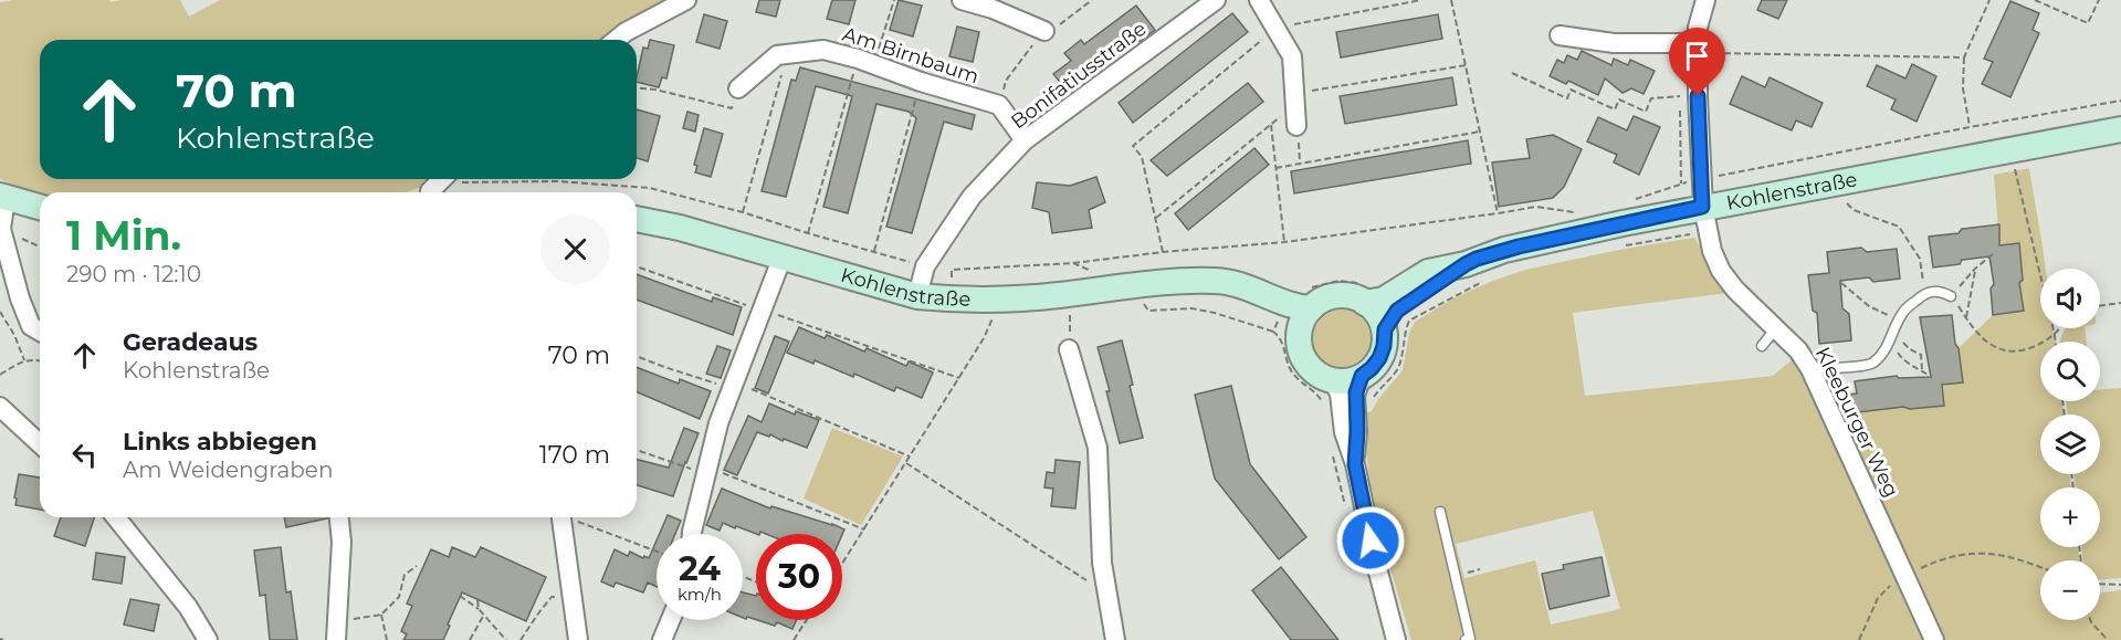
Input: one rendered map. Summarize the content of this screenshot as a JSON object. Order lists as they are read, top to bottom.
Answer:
{
  "streets": {
    "main road": ["Kohlenstraße"],
    "street": ["Am Birnbaum", "Bonifatiusstraße", "Kleeburger Weg"]
  },
  "crossings": [
    ["Am Birnbaum", "Bonifatiusstraße"],
    ["Bonifatiusstraße", "Kohlenstraße"],
    ["Kohlenstraße", "Kleeburger Weg"]
  ],
  "page": {
    "turn": ["70 m", "Kohlenstraße"],
    "heading": ["1 Min.", "290 m · 12:10"],
    "map_buttons": ["+", "−"],
    "list": [
      {
        "name": "Geradeaus",
        "note": "Kohlenstraße",
        "value": "70 m"
      },
      {
        "name": "Links abbiegen",
        "note": "Am Weidengraben",
        "value": "170 m"
      }
    ],
    "speed": "24 km/h",
    "limit": "30"
  }
}
